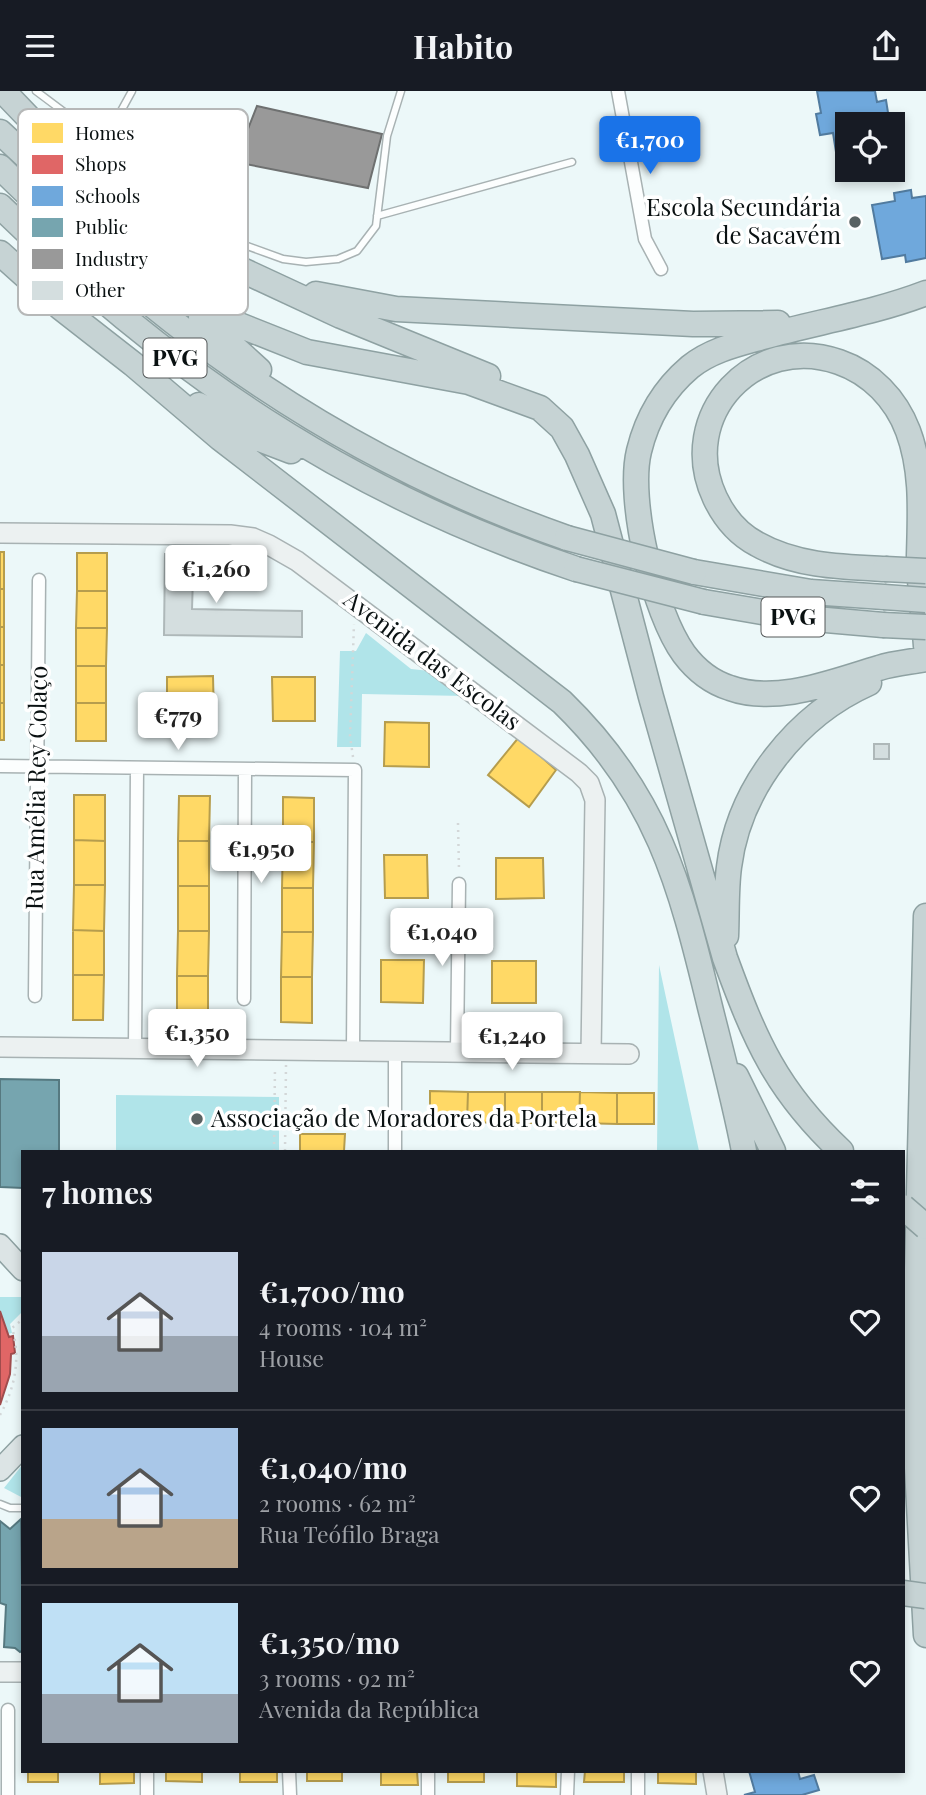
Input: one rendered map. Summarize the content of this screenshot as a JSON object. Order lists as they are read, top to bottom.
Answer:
{
  "streets": {
    "highway": ["PVG"],
    "street": ["Avenida das Escolas", "Rua Amélia Rey Colaço"]
  },
  "places": ["Escola Secundária de Sacavém", "Associação de Moradores da Portela"],
  "legend": [
    "Homes",
    "Shops",
    "Schools",
    "Public",
    "Industry",
    "Other"
  ],
  "page": {
    "header": "Habito",
    "price": [
      "€1,700",
      "€1,260",
      "€779",
      "€1,950",
      "€1,040",
      "€1,350",
      "€1,240"
    ],
    "heading": "7 homes",
    "list": [
      {
        "name": "€1,700/mo",
        "note": "4 rooms · 104 m² · House"
      },
      {
        "name": "€1,040/mo",
        "note": "2 rooms · 62 m² · Rua Teófilo Braga"
      },
      {
        "name": "€1,350/mo",
        "note": "3 rooms · 92 m² · Avenida da República"
      }
    ]
  }
}
